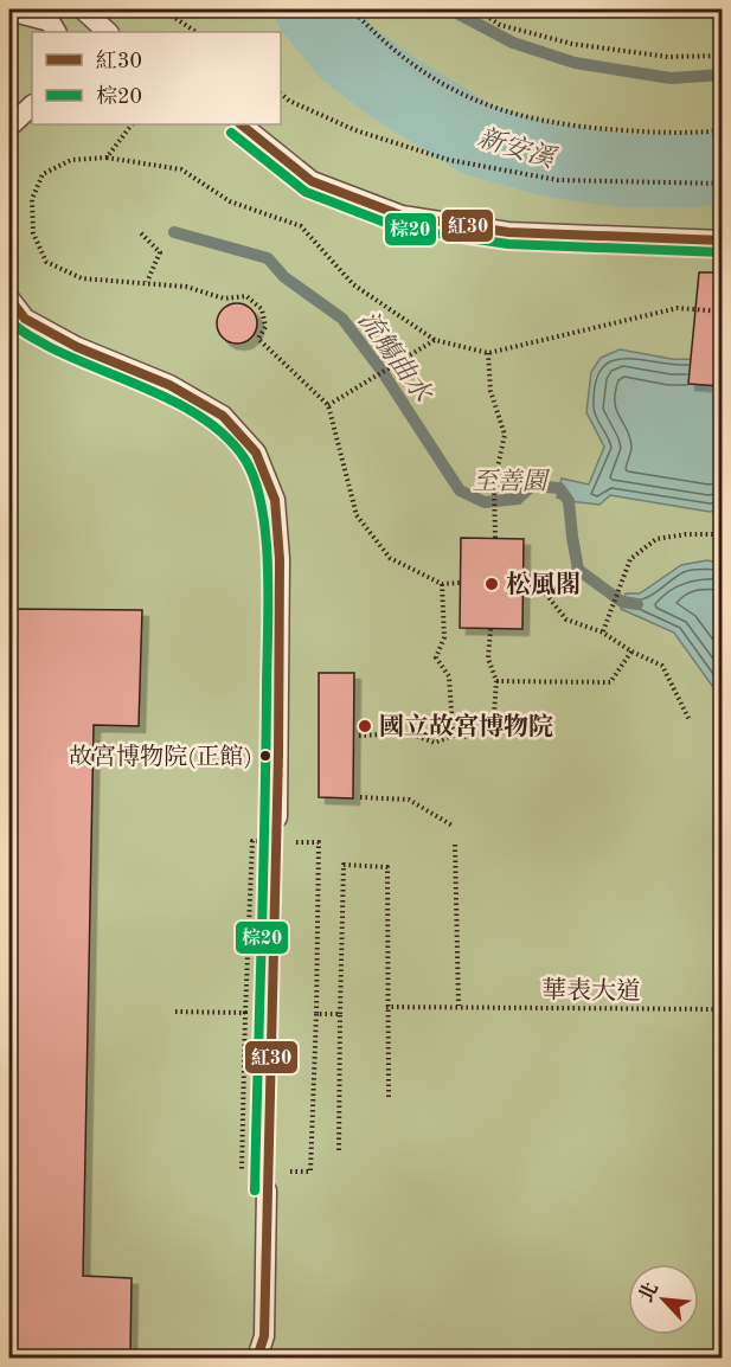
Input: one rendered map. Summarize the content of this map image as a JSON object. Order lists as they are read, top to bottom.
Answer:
{
  "streets": {
    "path": ["華表大道"]
  },
  "water": ["新安溪", "流觴曲水"],
  "parks": ["至善園"],
  "places": ["松風閣", "國立故宮博物院", "故宮博物院(正館)"],
  "lines": ["transit line 紅30", "transit line 棕20"],
  "legend": ["紅30", "棕20"],
  "north": "top left"
}
